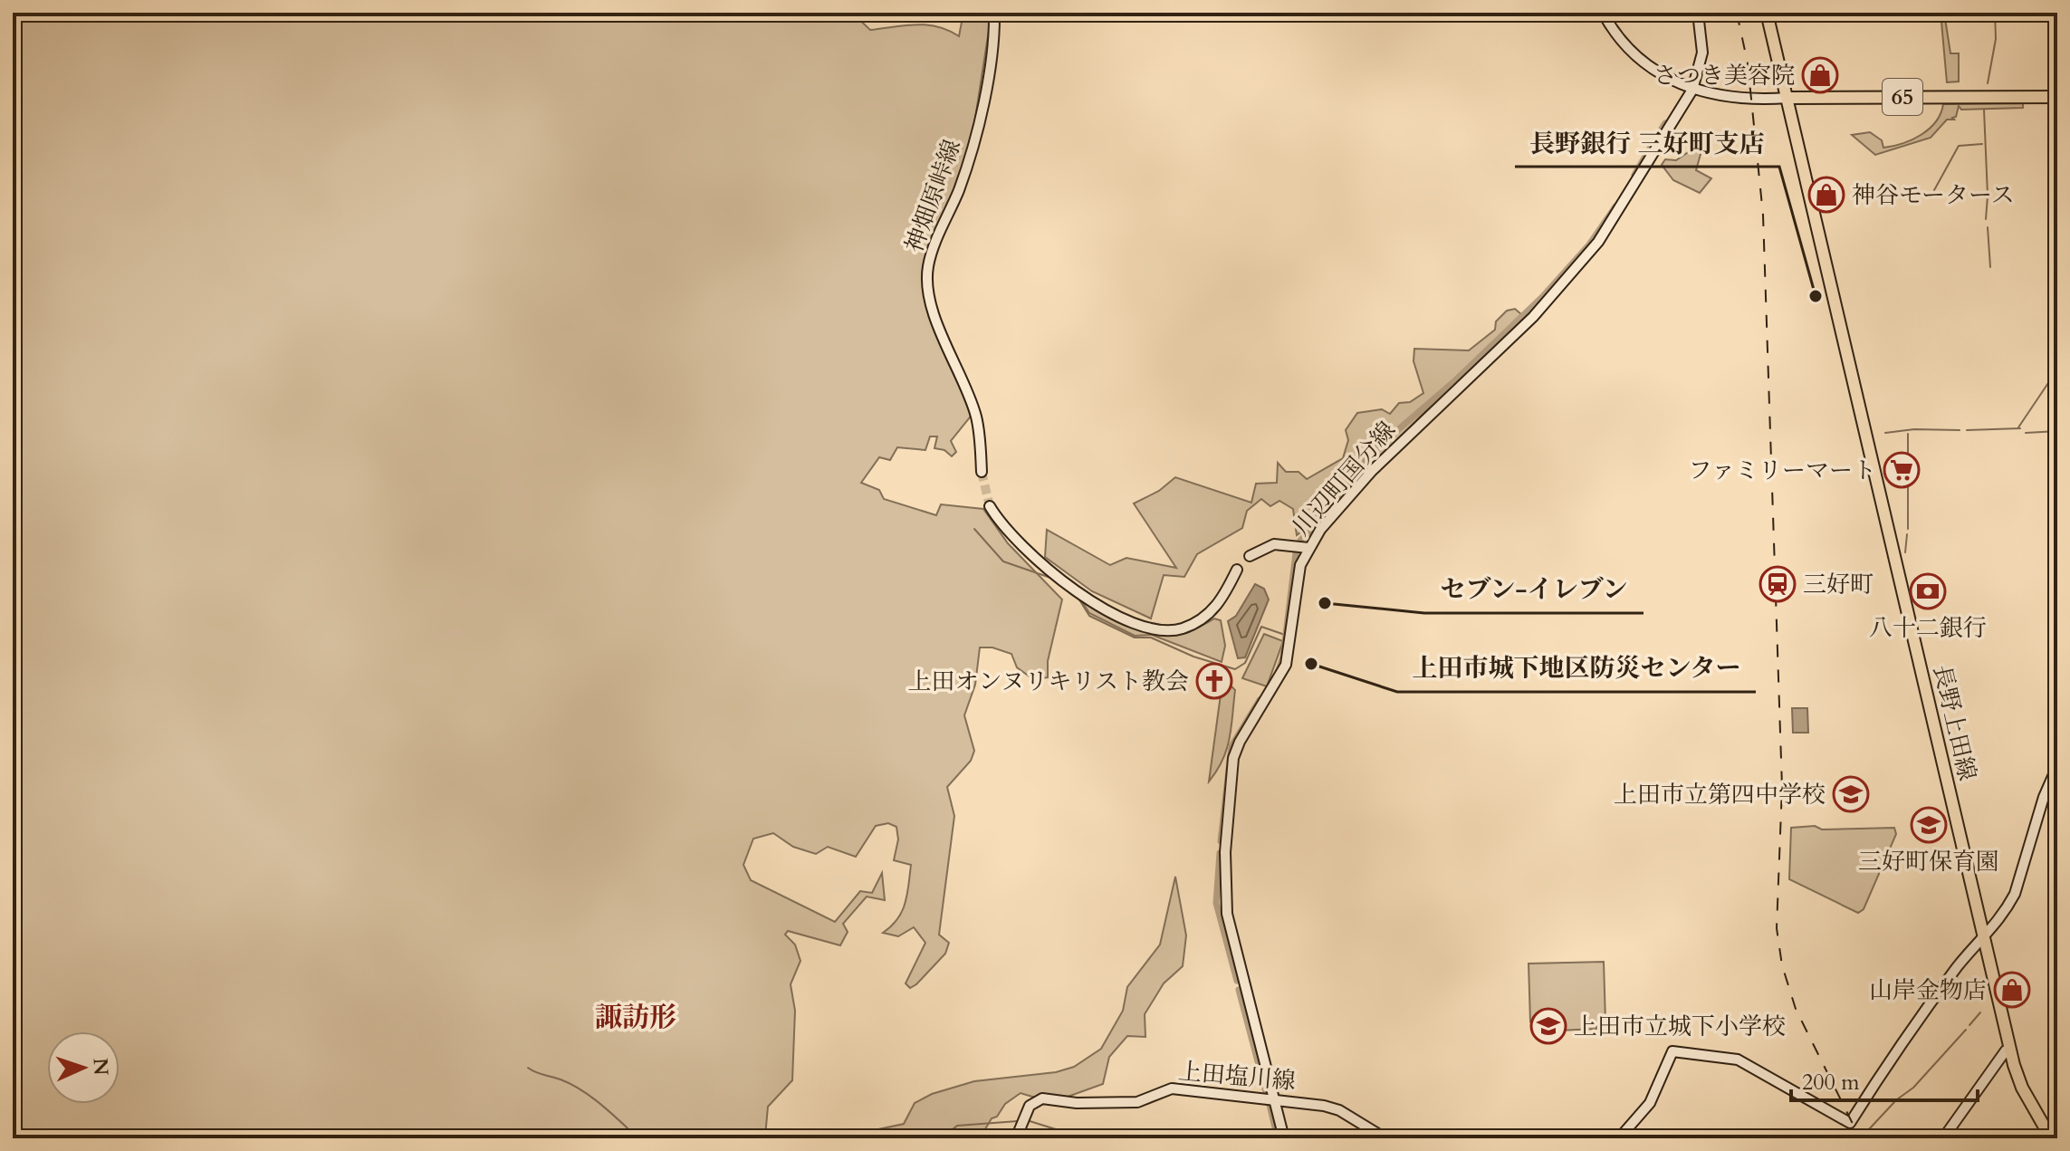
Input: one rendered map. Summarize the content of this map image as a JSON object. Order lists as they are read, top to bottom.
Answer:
{
  "streets": {
    "main road": ["65", "長野上田線"],
    "street": ["神畑原峠線", "川辺町国分線", "上田塩川線"]
  },
  "crossings": [
    ["65", "長野上田線"],
    ["川辺町国分線", "上田塩川線"]
  ],
  "districts": ["諏訪形"],
  "places": {
    "shop": ["さつき美容院", "神谷モータース", "山岸金物店"],
    "other": ["長野銀行 三好町支店", "セブン-イレブン", "上田市城下地区防災センター"],
    "supermarket": ["ファミリーマート"],
    "station": ["三好町"],
    "bank": ["八十二銀行"],
    "church": ["上田オンヌリキリスト教会"],
    "school or university": ["上田市立第四中学校", "三好町保育園", "上田市立城下小学校"]
  },
  "scale_bar": "200 m",
  "north": "right"
}
